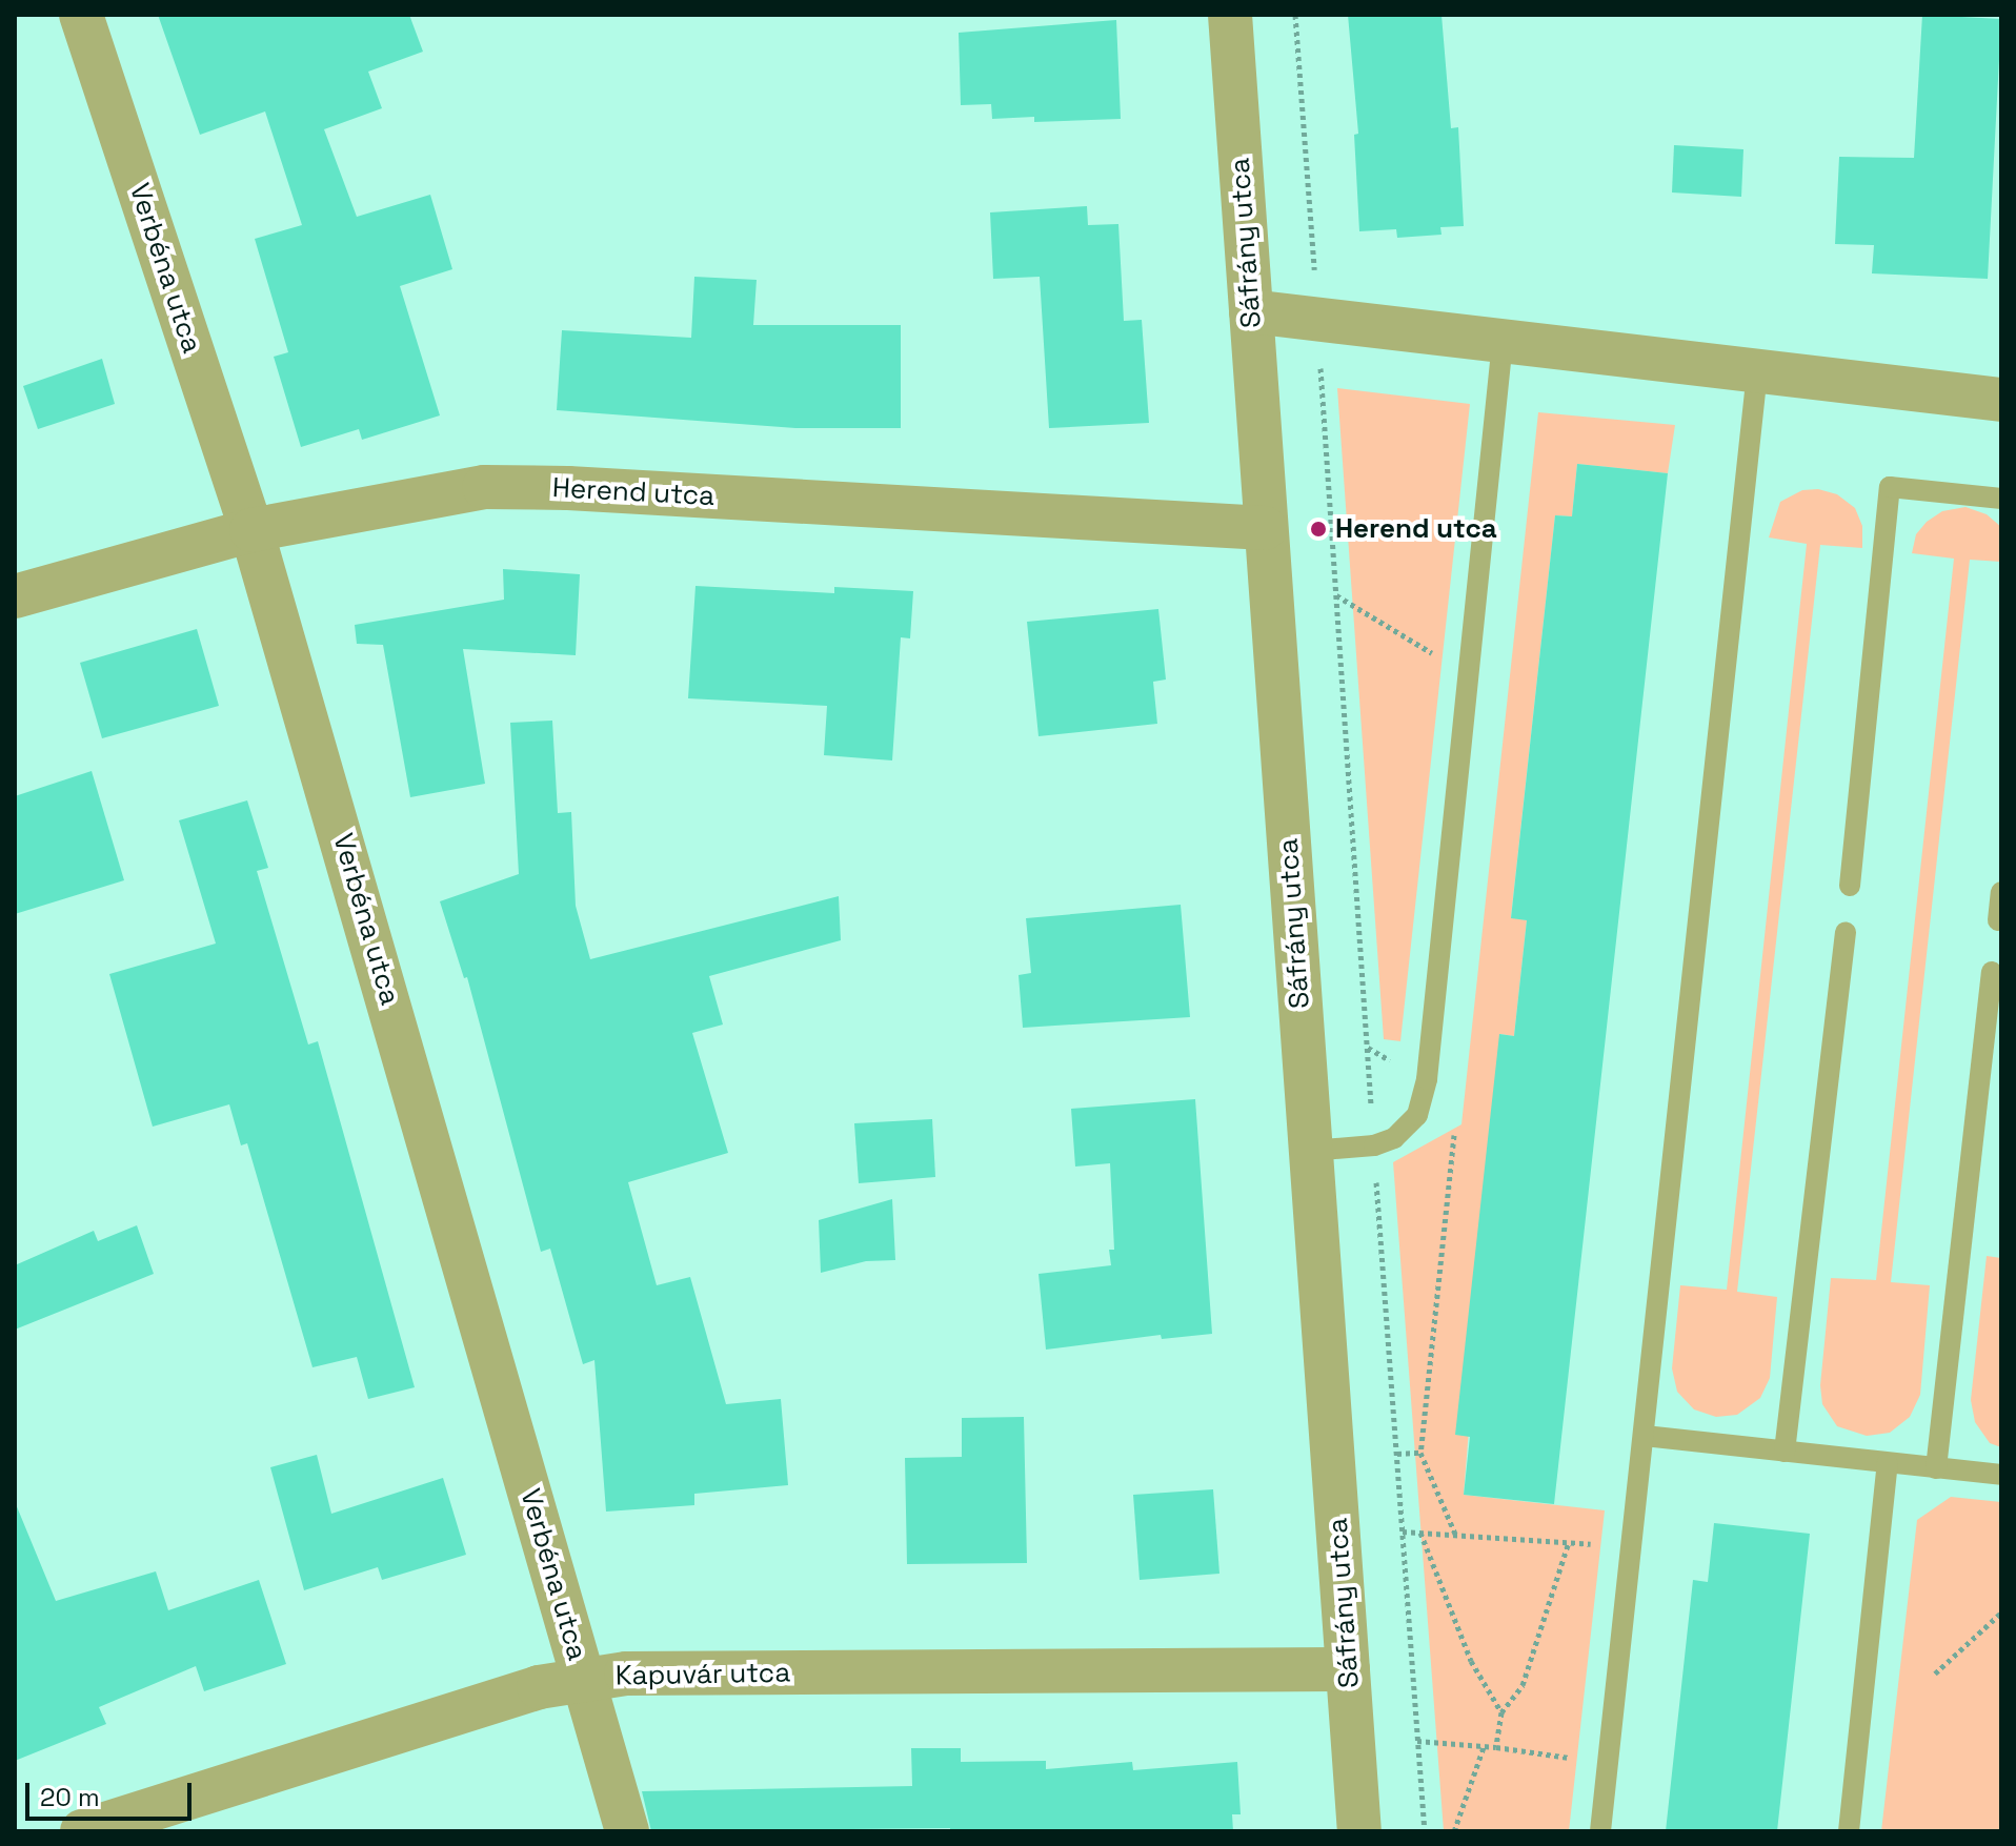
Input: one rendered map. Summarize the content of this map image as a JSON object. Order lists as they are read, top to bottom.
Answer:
{
  "streets": {
    "street": [
      "Sáfrány utca",
      "Verbéna utca",
      "Herend utca",
      "Kapuvár utca"
    ]
  },
  "crossings": [
    ["Sáfrány utca", "Herend utca"],
    ["Sáfrány utca", "Kapuvár utca"],
    ["Verbéna utca", "Herend utca"],
    ["Verbéna utca", "Kapuvár utca"]
  ],
  "places": ["Herend utca"],
  "scale_bar": "20 m"
}
